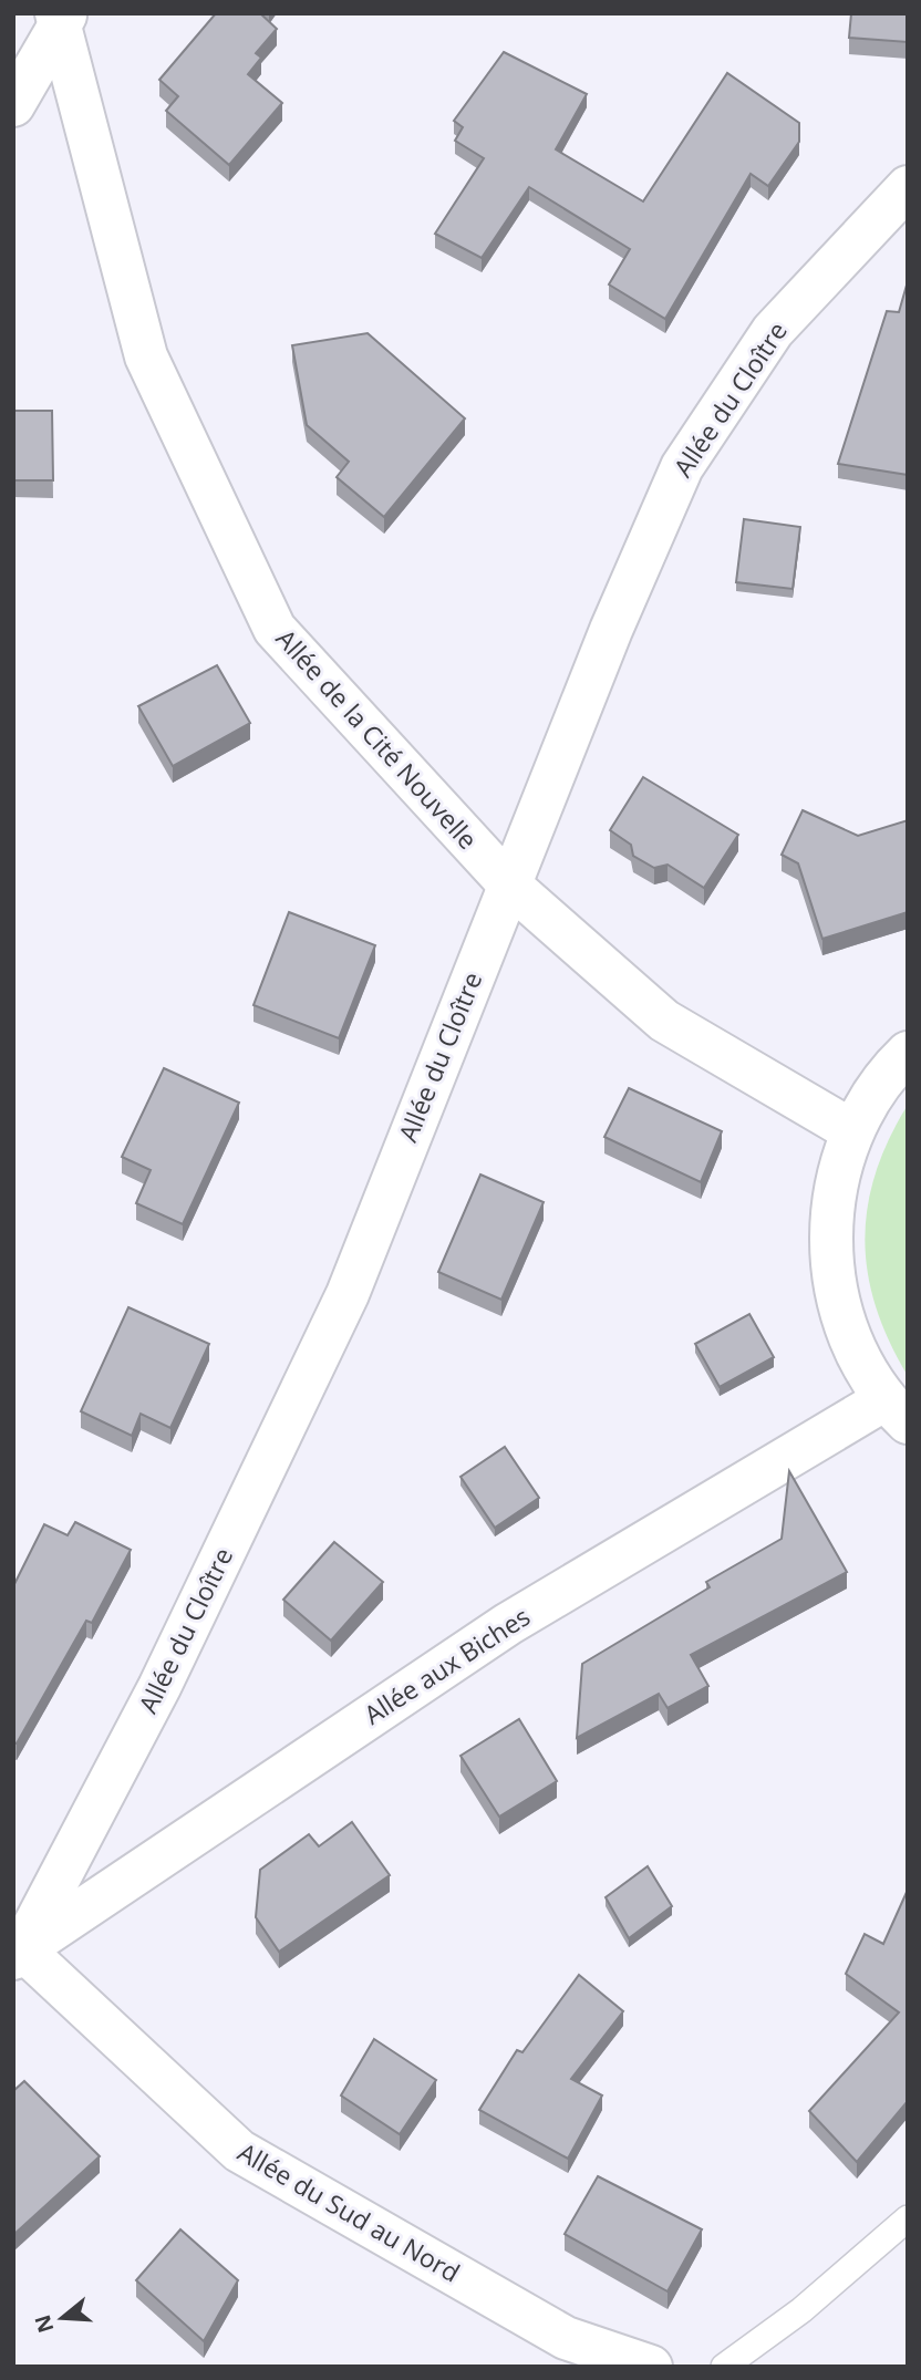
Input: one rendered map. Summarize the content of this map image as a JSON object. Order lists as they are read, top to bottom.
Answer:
{
  "streets": {
    "street": [
      "Allée du Cloître",
      "Allée de la Cité Nouvelle",
      "Allée aux Biches",
      "Allée du Sud au Nord"
    ]
  },
  "crossings": [
    ["Allée du Cloître", "Allée de la Cité Nouvelle"],
    ["Allée du Cloître", "Allée aux Biches"],
    ["Allée du Cloître", "Allée du Sud au Nord"],
    ["Allée aux Biches", "Allée du Sud au Nord"]
  ],
  "north": "left"
}
